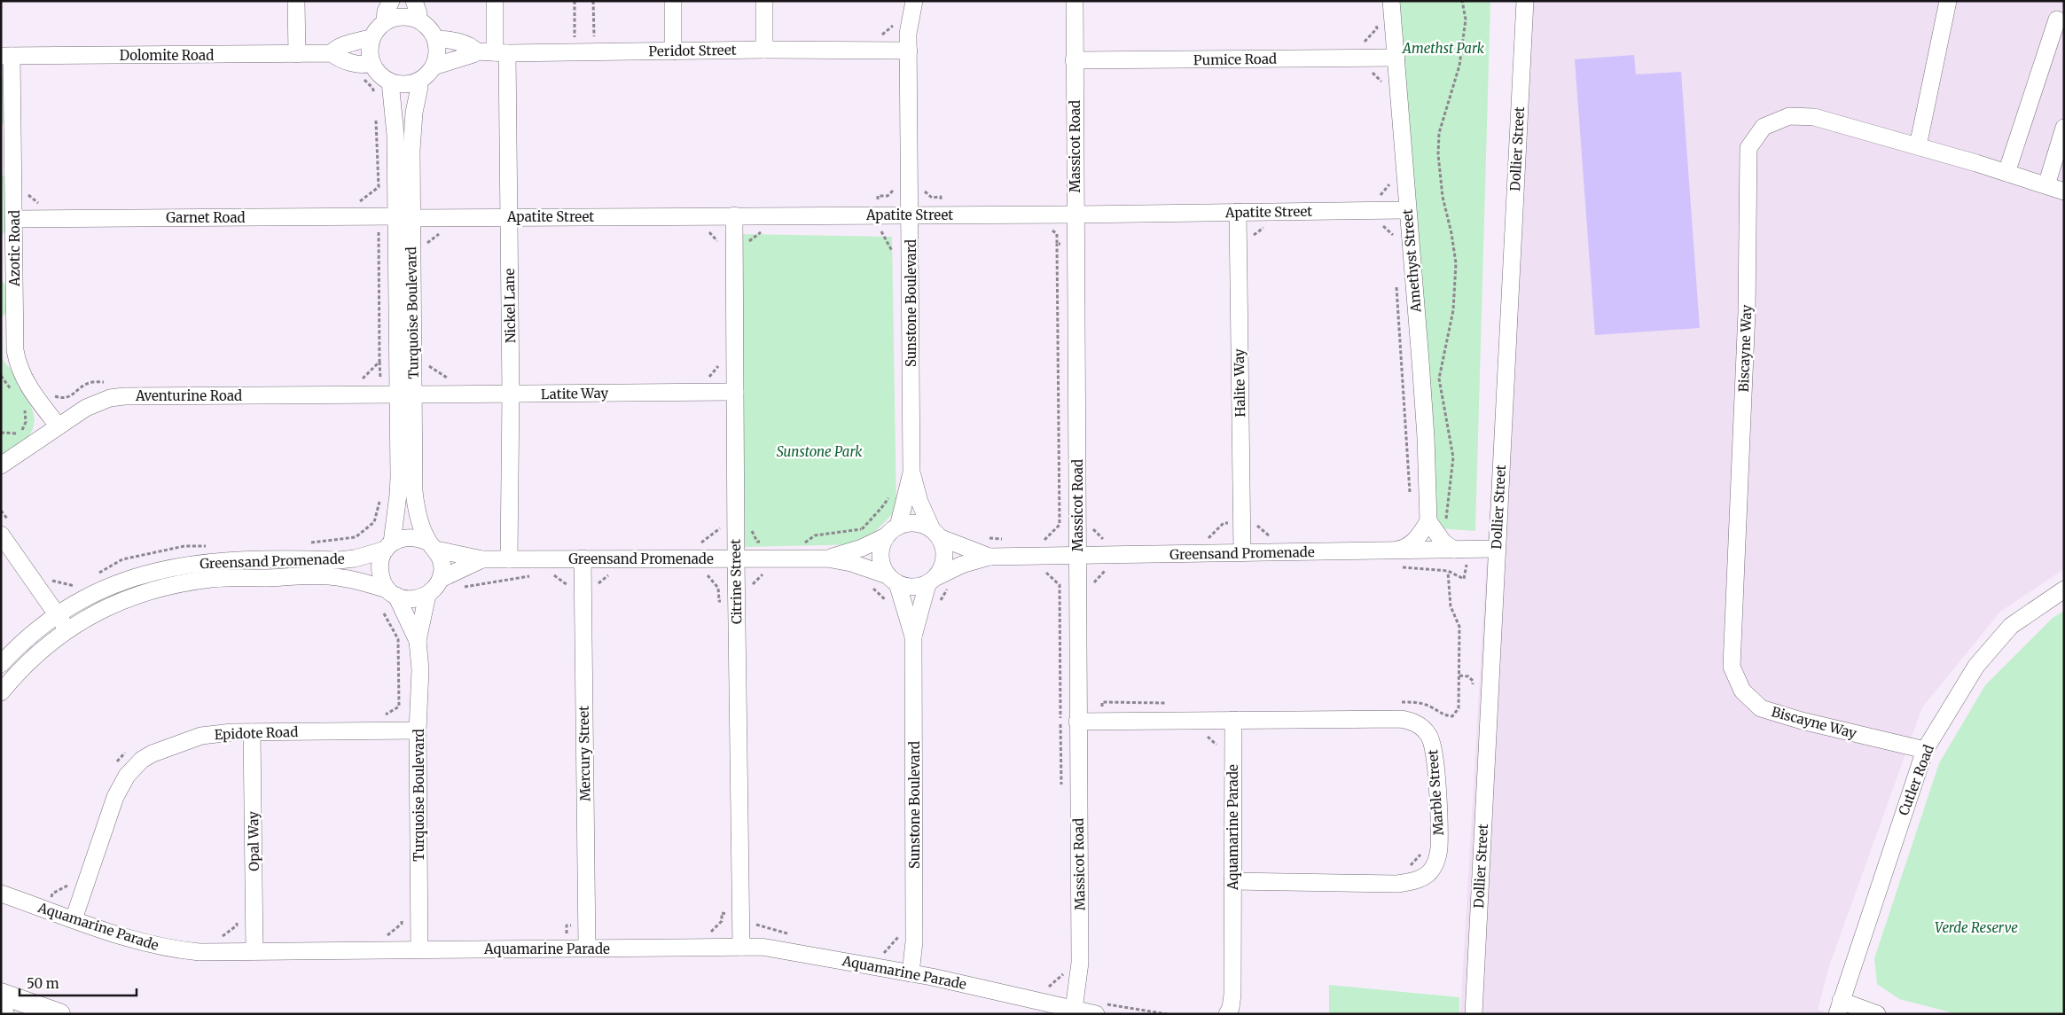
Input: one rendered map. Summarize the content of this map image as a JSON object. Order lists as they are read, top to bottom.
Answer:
{
  "streets": {
    "street": [
      "Peridot Street",
      "Dolomite Road",
      "Pumice Road",
      "Massicot Road",
      "Dollier Street",
      "Apatite Street",
      "Garnet Road",
      "Azotic Road",
      "Amethyst Street",
      "Sunstone Boulevard",
      "Nickel Lane",
      "Turquoise Boulevard",
      "Biscayne Way",
      "Halite Way",
      "Latite Way",
      "Aventurine Road",
      "Greensand Promenade",
      "Citrine Street",
      "Epidote Road",
      "Mercury Street",
      "Cutler Road",
      "Marble Street",
      "Aquamarine Parade",
      "Opal Way"
    ]
  },
  "crossings": [
    ["Peridot Street", "Dolomite Road"],
    ["Peridot Street", "Sunstone Boulevard"],
    ["Peridot Street", "Nickel Lane"],
    ["Peridot Street", "Turquoise Boulevard"],
    ["Dolomite Road", "Azotic Road"],
    ["Dolomite Road", "Turquoise Boulevard"],
    ["Pumice Road", "Massicot Road"],
    ["Pumice Road", "Amethyst Street"],
    ["Massicot Road", "Apatite Street"],
    ["Massicot Road", "Greensand Promenade"],
    ["Massicot Road", "Marble Street"],
    ["Massicot Road", "Aquamarine Parade"],
    ["Dollier Street", "Greensand Promenade"],
    ["Apatite Street", "Garnet Road"],
    ["Apatite Street", "Amethyst Street"],
    ["Apatite Street", "Sunstone Boulevard"],
    ["Apatite Street", "Nickel Lane"],
    ["Apatite Street", "Turquoise Boulevard"],
    ["Apatite Street", "Halite Way"],
    ["Apatite Street", "Citrine Street"],
    ["Garnet Road", "Azotic Road"],
    ["Garnet Road", "Turquoise Boulevard"],
    ["Azotic Road", "Aventurine Road"],
    ["Sunstone Boulevard", "Greensand Promenade"],
    ["Sunstone Boulevard", "Aquamarine Parade"],
    ["Nickel Lane", "Latite Way"],
    ["Nickel Lane", "Greensand Promenade"],
    ["Turquoise Boulevard", "Latite Way"],
    ["Turquoise Boulevard", "Aventurine Road"],
    ["Turquoise Boulevard", "Greensand Promenade"],
    ["Turquoise Boulevard", "Epidote Road"],
    ["Turquoise Boulevard", "Aquamarine Parade"],
    ["Biscayne Way", "Cutler Road"],
    ["Halite Way", "Greensand Promenade"],
    ["Latite Way", "Aventurine Road"],
    ["Latite Way", "Citrine Street"],
    ["Greensand Promenade", "Citrine Street"],
    ["Greensand Promenade", "Mercury Street"],
    ["Citrine Street", "Aquamarine Parade"],
    ["Epidote Road", "Aquamarine Parade"],
    ["Epidote Road", "Opal Way"],
    ["Mercury Street", "Aquamarine Parade"],
    ["Marble Street", "Aquamarine Parade"],
    ["Aquamarine Parade", "Opal Way"]
  ],
  "parks": ["Amethst Park", "Sunstone Park", "Verde Reserve"],
  "scale_bar": "50 m"
}
